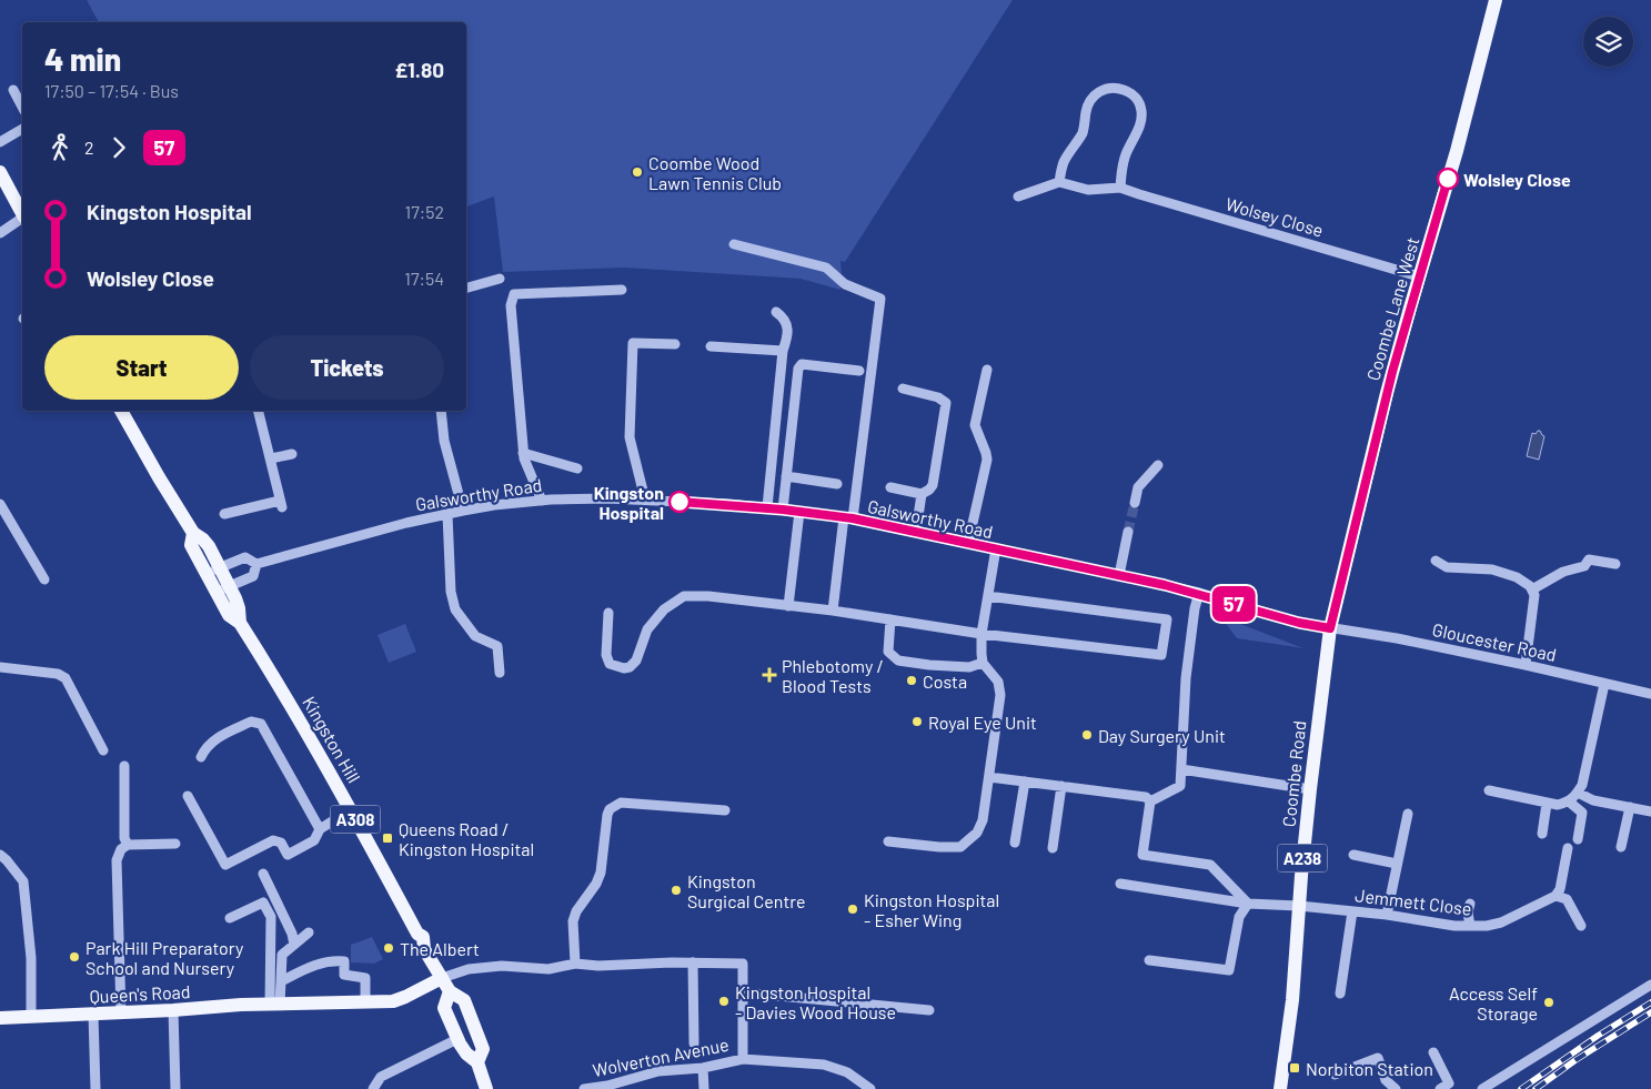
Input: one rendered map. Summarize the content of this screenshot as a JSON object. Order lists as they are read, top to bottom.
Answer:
{
  "streets": {
    "main road": [
      "Coombe Lane West",
      "Kingston Hill",
      "Coombe Road",
      "A308",
      "A238",
      "Queen's Road"
    ],
    "street": [
      "Wolsey Close",
      "Galsworthy Road",
      "Gloucester Road",
      "Jemmett Close",
      "Wolverton Avenue"
    ]
  },
  "crossings": [
    ["Wolsey Close", "Coombe Lane West"],
    ["Coombe Lane West", "Galsworthy Road"],
    ["Coombe Lane West", "Gloucester Road"],
    ["Coombe Lane West", "Coombe Road"],
    ["Galsworthy Road", "Gloucester Road"],
    ["Galsworthy Road", "Kingston Hill"],
    ["Galsworthy Road", "Coombe Road"],
    ["Gloucester Road", "Coombe Road"],
    ["Kingston Hill", "Queen's Road"],
    ["Coombe Road", "Jemmett Close"]
  ],
  "places": {
    "other": [
      "Coombe Wood Lawn Tennis Club",
      "Wolsley Close",
      "Kingston Hospital",
      "Costa",
      "Royal Eye Unit",
      "Day Surgery Unit",
      "Kingston Surgical Centre",
      "Kingston Hospital - Esher Wing",
      "The Albert",
      "Park Hill Preparatory School and Nursery",
      "Kingston Hospital - Davies Wood House",
      "Access Self Storage"
    ],
    "health": ["Phlebotomy / Blood Tests"],
    "transit": ["Queens Road / Kingston Hospital", "Norbiton Station"]
  },
  "lines": ["bus line 57"],
  "page": {
    "on_map": "57",
    "heading": ["4 min", "17:50 – 17:54 · Bus", "£1.80"],
    "legs": ["2", "57"],
    "list": [
      {
        "name": "Kingston Hospital",
        "value": "17:52"
      },
      {
        "name": "Wolsley Close",
        "value": "17:54"
      }
    ],
    "buttons": ["Start", "Tickets"]
  }
}
